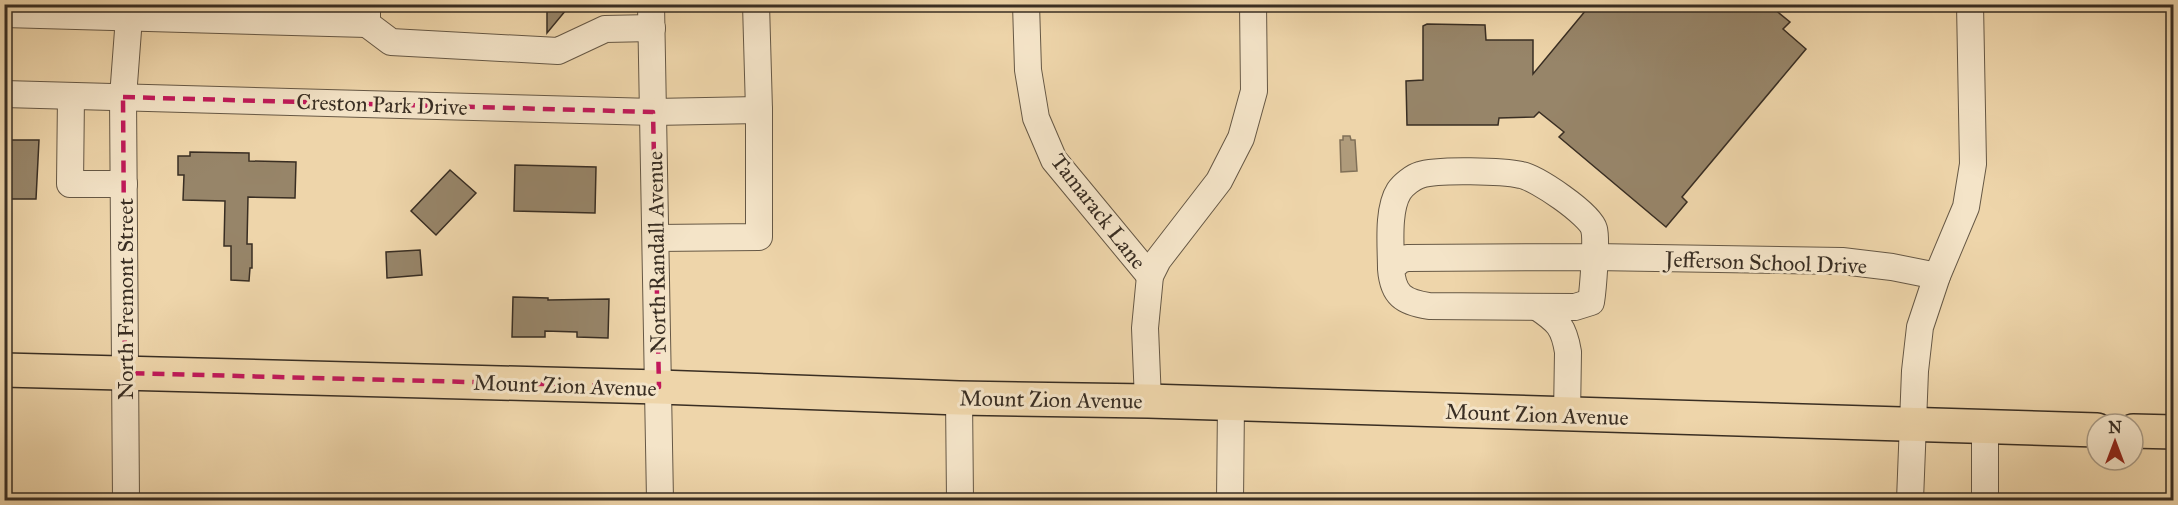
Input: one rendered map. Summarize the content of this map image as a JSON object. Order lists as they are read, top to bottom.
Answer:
{
  "streets": {
    "main road": ["Mount Zion Avenue"],
    "street": [
      "Creston Park Drive",
      "Tamarack Lane",
      "North Randall Avenue",
      "Jefferson School Drive",
      "North Fremont Street"
    ]
  },
  "crossings": [
    ["Creston Park Drive", "North Randall Avenue"],
    ["Creston Park Drive", "North Fremont Street"],
    ["North Randall Avenue", "Mount Zion Avenue"],
    ["North Fremont Street", "Mount Zion Avenue"]
  ],
  "north": "top"
}
